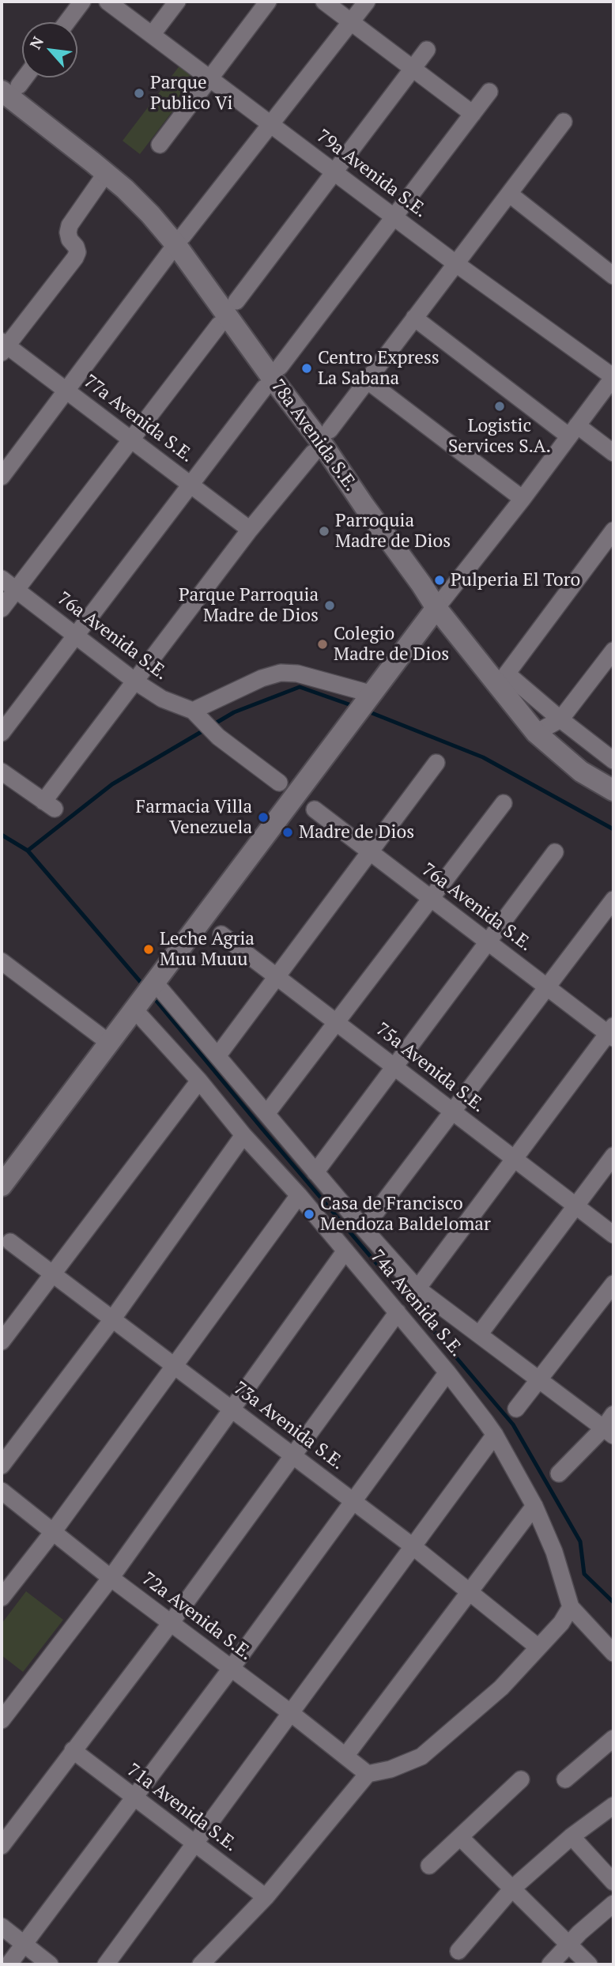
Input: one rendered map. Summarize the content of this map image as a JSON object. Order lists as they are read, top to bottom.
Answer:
{
  "streets": {
    "street": [
      "79a Avenida S.E.",
      "77a Avenida S.E.",
      "78a Avenida S.E.",
      "76a Avenida S.E.",
      "75a Avenida S.E.",
      "74a Avenida S.E.",
      "73a Avenida S.E.",
      "72a Avenida S.E.",
      "71a Avenida S.E."
    ]
  },
  "places": [
    "Parque Publico Vi",
    "Centro Express La Sabana",
    "Logistic Services S.A.",
    "Parroquia Madre de Dios",
    "Pulperia El Toro",
    "Parque Parroquia Madre de Dios",
    "Colegio Madre de Dios",
    "Farmacia Villa Venezuela",
    "Madre de Dios",
    "Leche Agria Muu Muuu",
    "Casa de Francisco Mendoza Baldelomar"
  ],
  "north": "top left"
}
